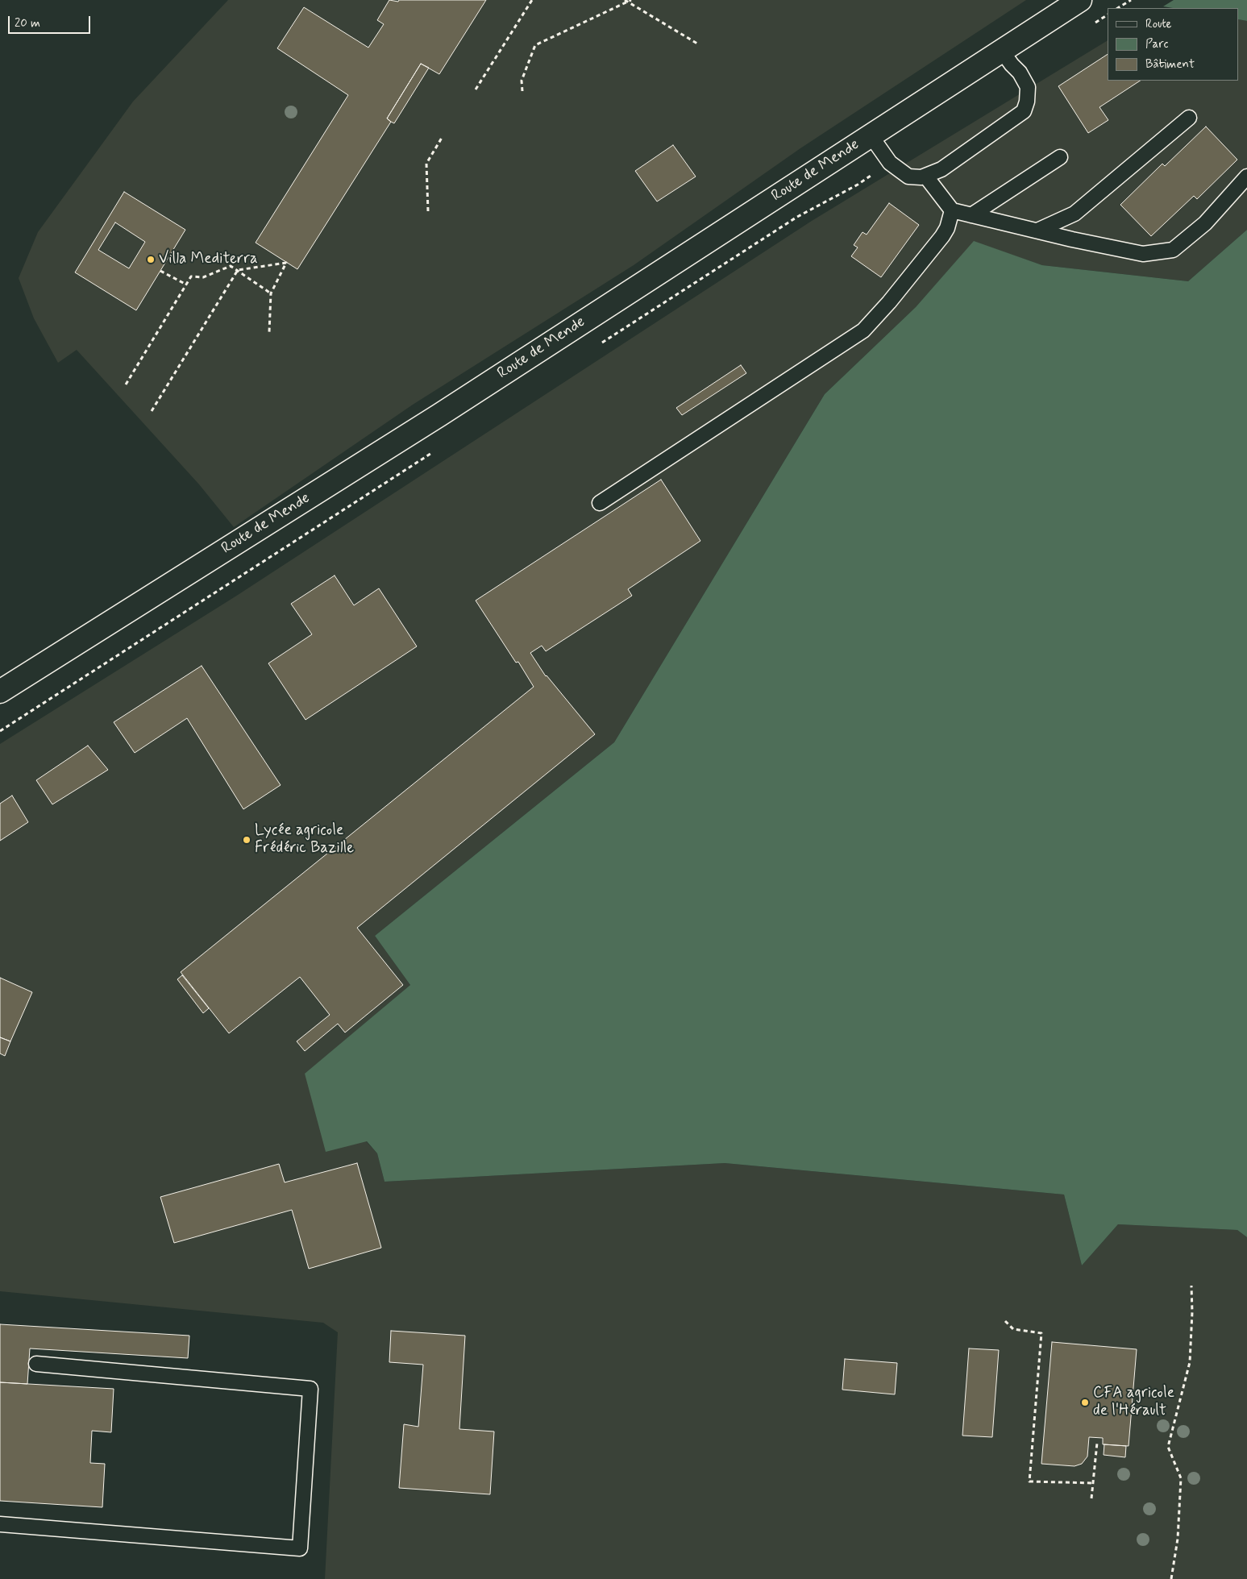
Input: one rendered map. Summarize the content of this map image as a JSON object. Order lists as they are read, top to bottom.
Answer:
{
  "streets": {
    "main road": ["Route de Mende"]
  },
  "places": ["Villa Mediterra", "Lycée agricole Frédéric Bazille", "CFA agricole de l'Hérault"],
  "legend": ["Route", "Parc", "Bâtiment"],
  "scale_bar": "20 m"
}
